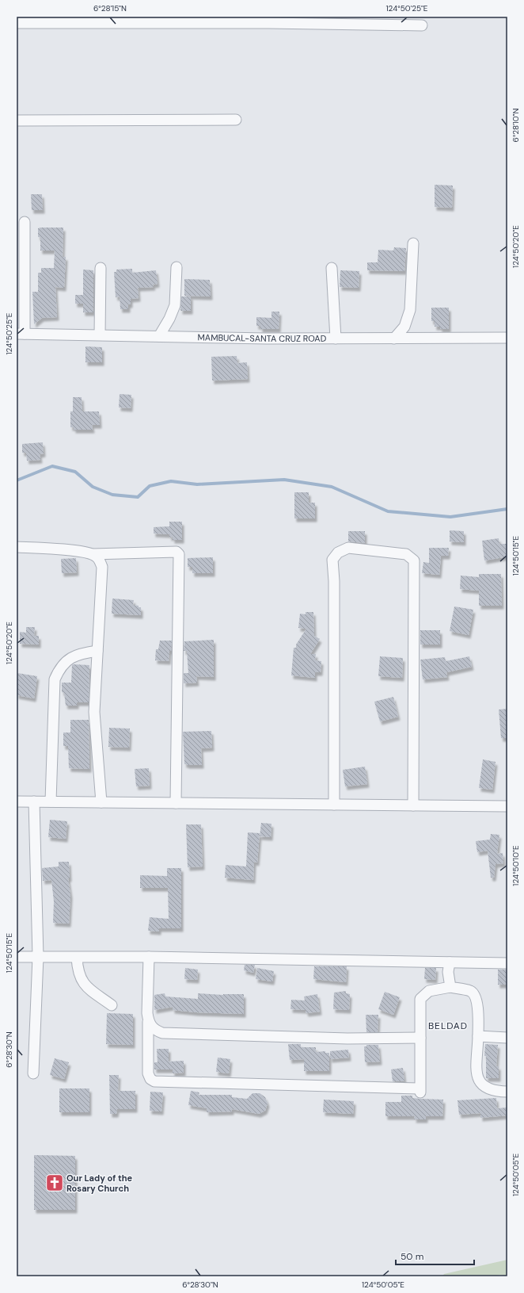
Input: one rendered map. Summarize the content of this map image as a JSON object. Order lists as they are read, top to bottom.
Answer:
{
  "streets": {
    "street": ["MAMBUCAL-SANTA CRUZ ROAD"]
  },
  "districts": ["BELDAD"],
  "places": {
    "church": ["Our Lady of the Rosary Church"]
  },
  "scale_bar": "50 m",
  "coordinates": [
    "6°28'15\"N",
    "124°50'25\"E",
    "6°28'10\"N",
    "124°50'20\"E",
    "124°50'15\"E",
    "124°50'10\"E",
    "6°28'30\"N",
    "124°50'05\"E"
  ]
}
